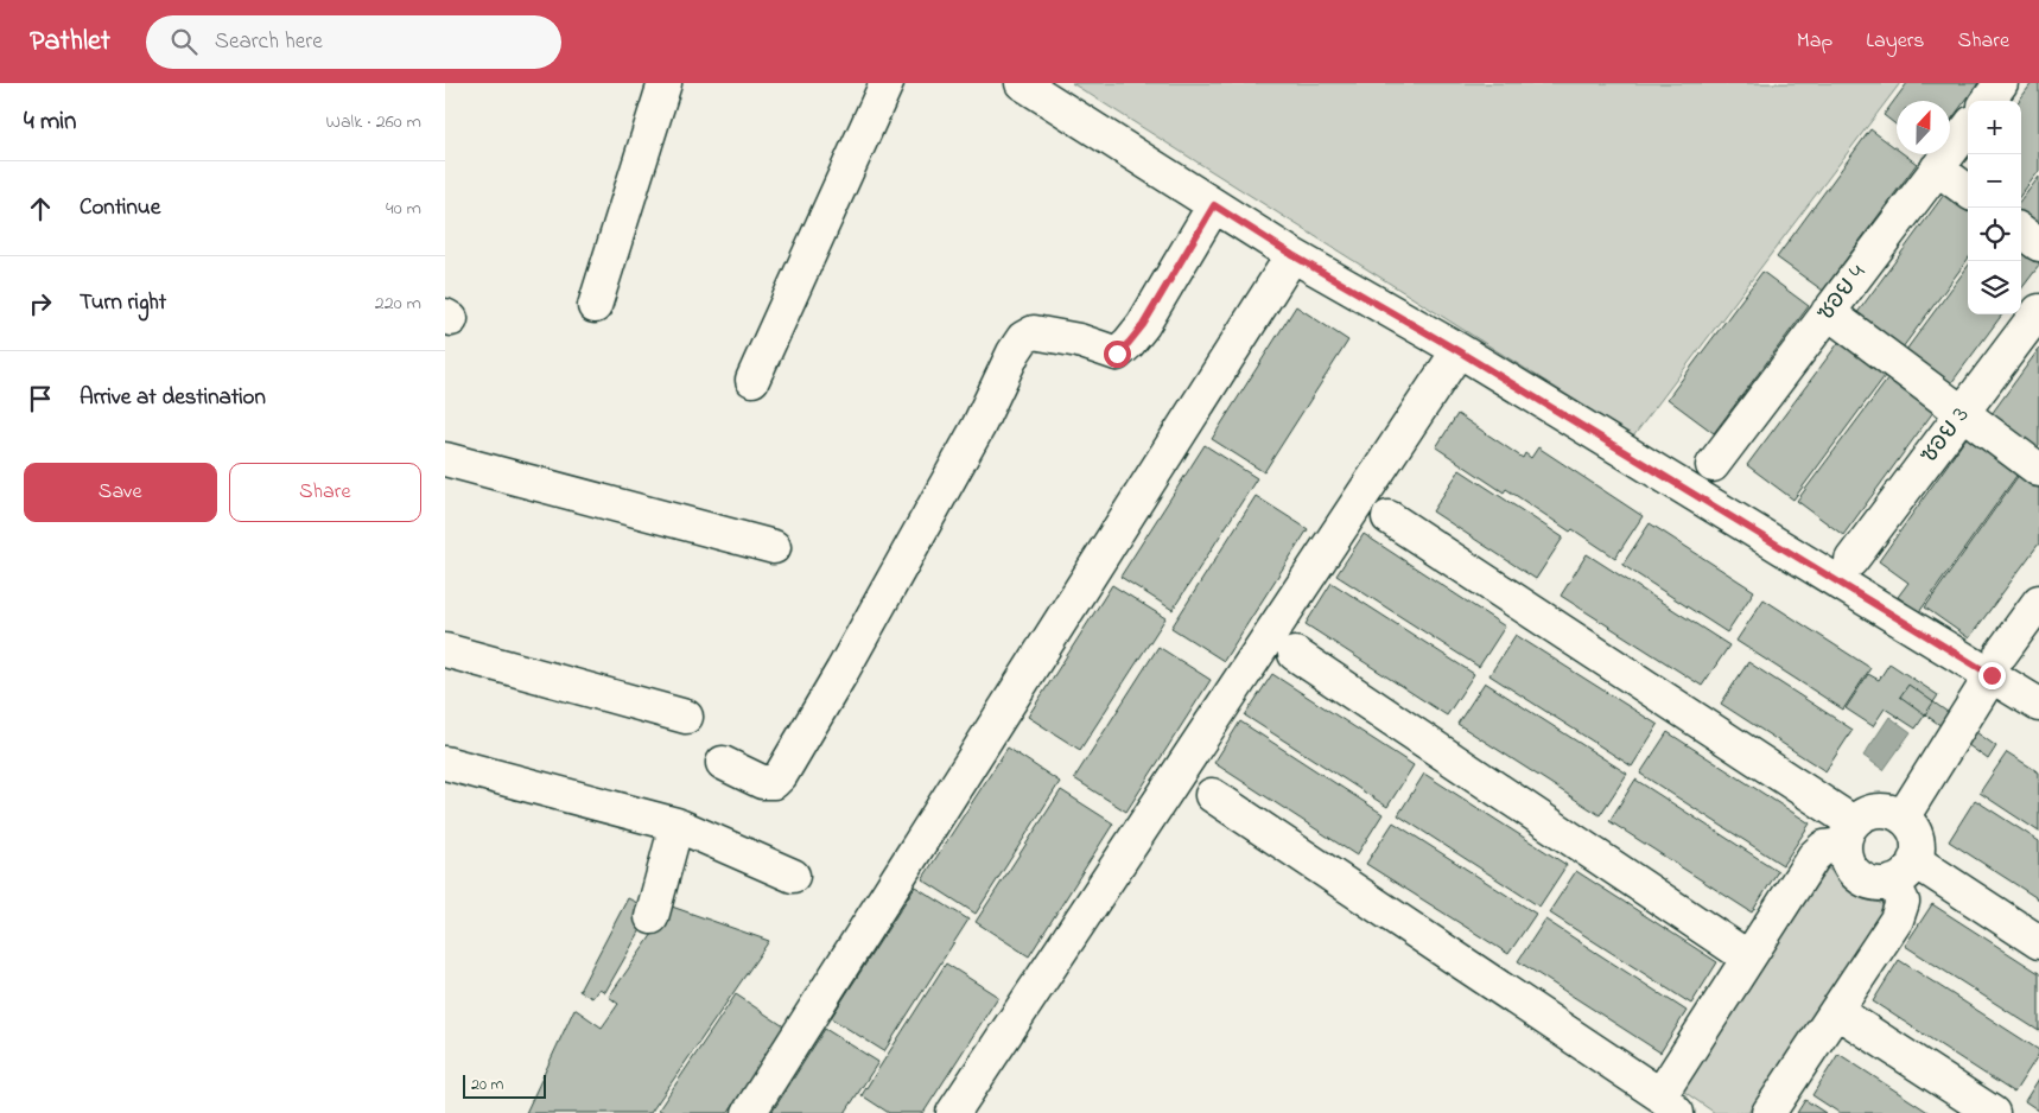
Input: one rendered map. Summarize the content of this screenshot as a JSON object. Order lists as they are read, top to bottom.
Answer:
{
  "streets": {
    "street": ["ซอย 4", "ซอย 3"]
  },
  "scale_bar": "20 m",
  "north": "top",
  "page": {
    "header": "Pathlet",
    "search": "Search here",
    "nav": ["Map", "Layers", "Share"],
    "heading": ["4 min", "Walk · 260 m"],
    "map_buttons": ["+", "−"],
    "list": [
      ["Continue", "40 m"],
      ["Turn right", "220 m"],
      "Arrive at destination"
    ],
    "buttons": ["Save", "Share"],
    "scale": "20 m"
  }
}
